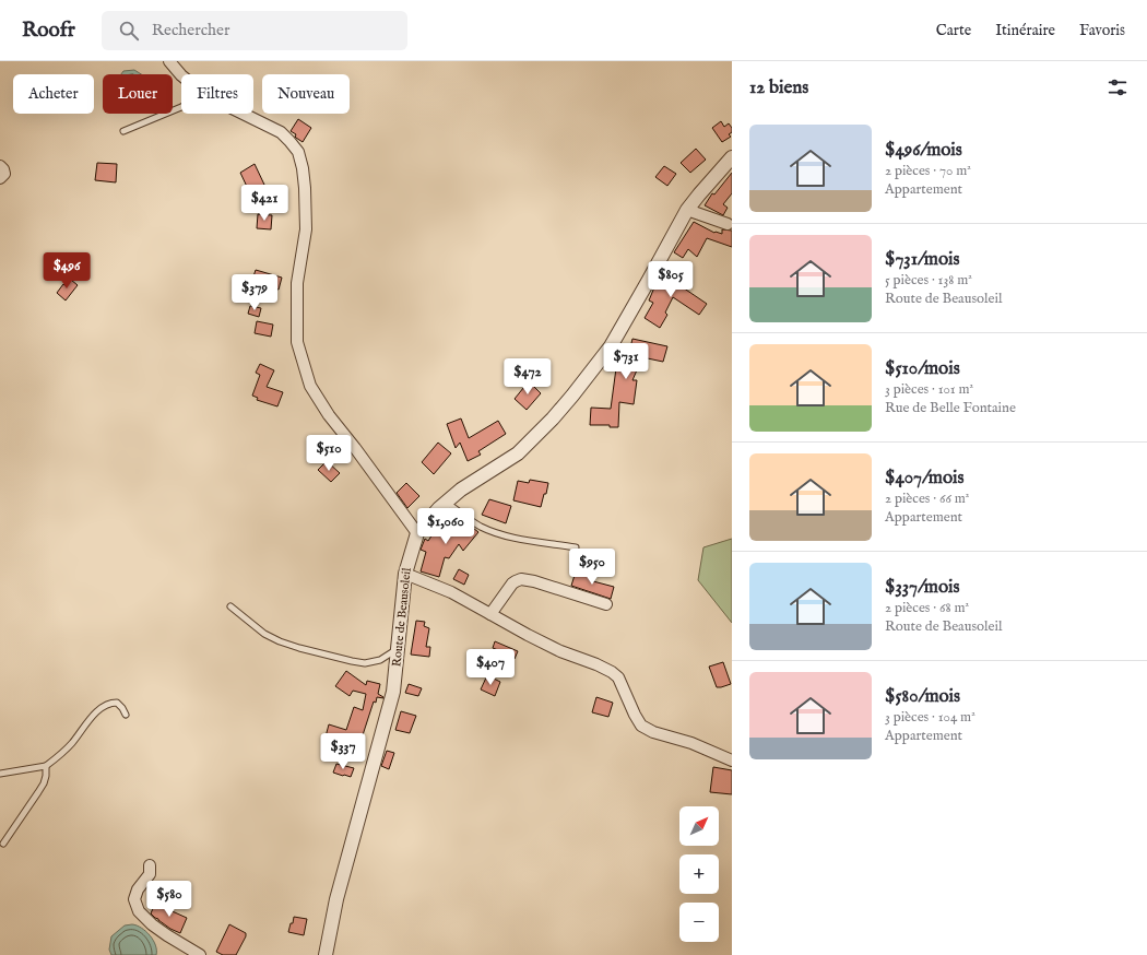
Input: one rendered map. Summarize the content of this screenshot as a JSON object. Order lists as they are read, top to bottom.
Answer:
{
  "streets": {
    "street": ["Route de Beausoleil"]
  },
  "north": "top right",
  "page": {
    "header": "Roofr",
    "search": "Rechercher",
    "nav": ["Carte", "Itinéraire", "Favoris"],
    "heading": "12 biens",
    "chip": [
      "Acheter",
      "Louer",
      "Filtres",
      "Nouveau"
    ],
    "list": [
      {
        "name": "$496/mois",
        "note": "2 pièces · 70 m² · Appartement"
      },
      {
        "name": "$731/mois",
        "note": "5 pièces · 138 m² · Route de Beausoleil"
      },
      {
        "name": "$510/mois",
        "note": "3 pièces · 101 m² · Rue de Belle Fontaine"
      },
      {
        "name": "$407/mois",
        "note": "2 pièces · 66 m² · Appartement"
      },
      {
        "name": "$337/mois",
        "note": "2 pièces · 68 m² · Route de Beausoleil"
      },
      {
        "name": "$580/mois",
        "note": "3 pièces · 104 m² · Appartement"
      }
    ],
    "price": [
      "$421",
      "$496",
      "$805",
      "$379",
      "$731",
      "$472",
      "$510",
      "$1,060",
      "$950",
      "$407",
      "$337",
      "$580"
    ],
    "map_buttons": ["+", "−"]
  }
}
